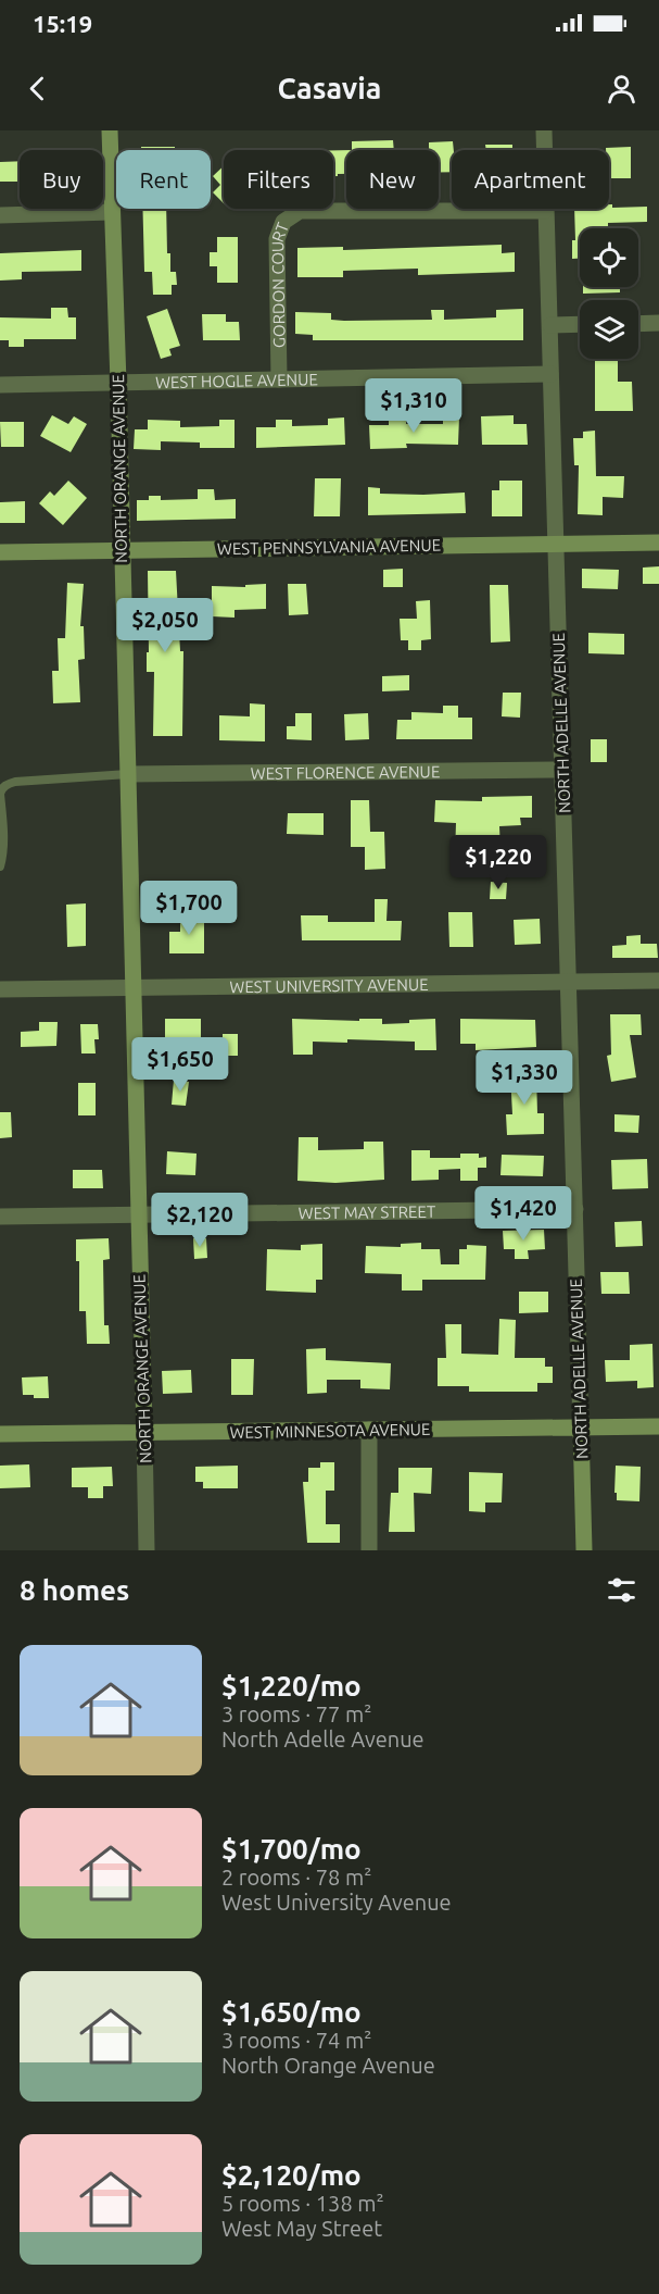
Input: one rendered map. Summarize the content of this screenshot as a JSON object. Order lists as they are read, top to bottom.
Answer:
{
  "streets": {
    "street": [
      "GORDON COURT",
      "WEST HOGLE AVENUE",
      "NORTH ORANGE AVENUE",
      "WEST PENNSYLVANIA AVENUE",
      "NORTH ADELLE AVENUE",
      "WEST FLORENCE AVENUE",
      "WEST UNIVERSITY AVENUE",
      "WEST MAY STREET",
      "WEST MINNESOTA AVENUE"
    ]
  },
  "crossings": [
    ["GORDON COURT", "WEST HOGLE AVENUE"],
    ["GORDON COURT", "NORTH ADELLE AVENUE"],
    ["WEST HOGLE AVENUE", "NORTH ORANGE AVENUE"],
    ["WEST HOGLE AVENUE", "NORTH ADELLE AVENUE"],
    ["NORTH ORANGE AVENUE", "WEST PENNSYLVANIA AVENUE"],
    ["NORTH ORANGE AVENUE", "WEST FLORENCE AVENUE"],
    ["NORTH ORANGE AVENUE", "WEST UNIVERSITY AVENUE"],
    ["NORTH ORANGE AVENUE", "WEST MAY STREET"],
    ["NORTH ORANGE AVENUE", "WEST MINNESOTA AVENUE"],
    ["WEST PENNSYLVANIA AVENUE", "NORTH ADELLE AVENUE"],
    ["NORTH ADELLE AVENUE", "WEST FLORENCE AVENUE"],
    ["NORTH ADELLE AVENUE", "WEST UNIVERSITY AVENUE"],
    ["NORTH ADELLE AVENUE", "WEST MAY STREET"],
    ["NORTH ADELLE AVENUE", "WEST MINNESOTA AVENUE"]
  ],
  "page": {
    "status": "15:19",
    "header": "Casavia",
    "chip": [
      "Buy",
      "Rent",
      "Filters",
      "New",
      "Apartment"
    ],
    "price": [
      "$1,310",
      "$2,050",
      "$1,220",
      "$1,700",
      "$1,650",
      "$1,330",
      "$1,420",
      "$2,120"
    ],
    "heading": "8 homes",
    "list": [
      {
        "name": "$1,220/mo",
        "note": "3 rooms · 77 m² · North Adelle Avenue"
      },
      {
        "name": "$1,700/mo",
        "note": "2 rooms · 78 m² · West University Avenue"
      },
      {
        "name": "$1,650/mo",
        "note": "3 rooms · 74 m² · North Orange Avenue"
      },
      {
        "name": "$2,120/mo",
        "note": "5 rooms · 138 m² · West May Street"
      }
    ]
  }
}
